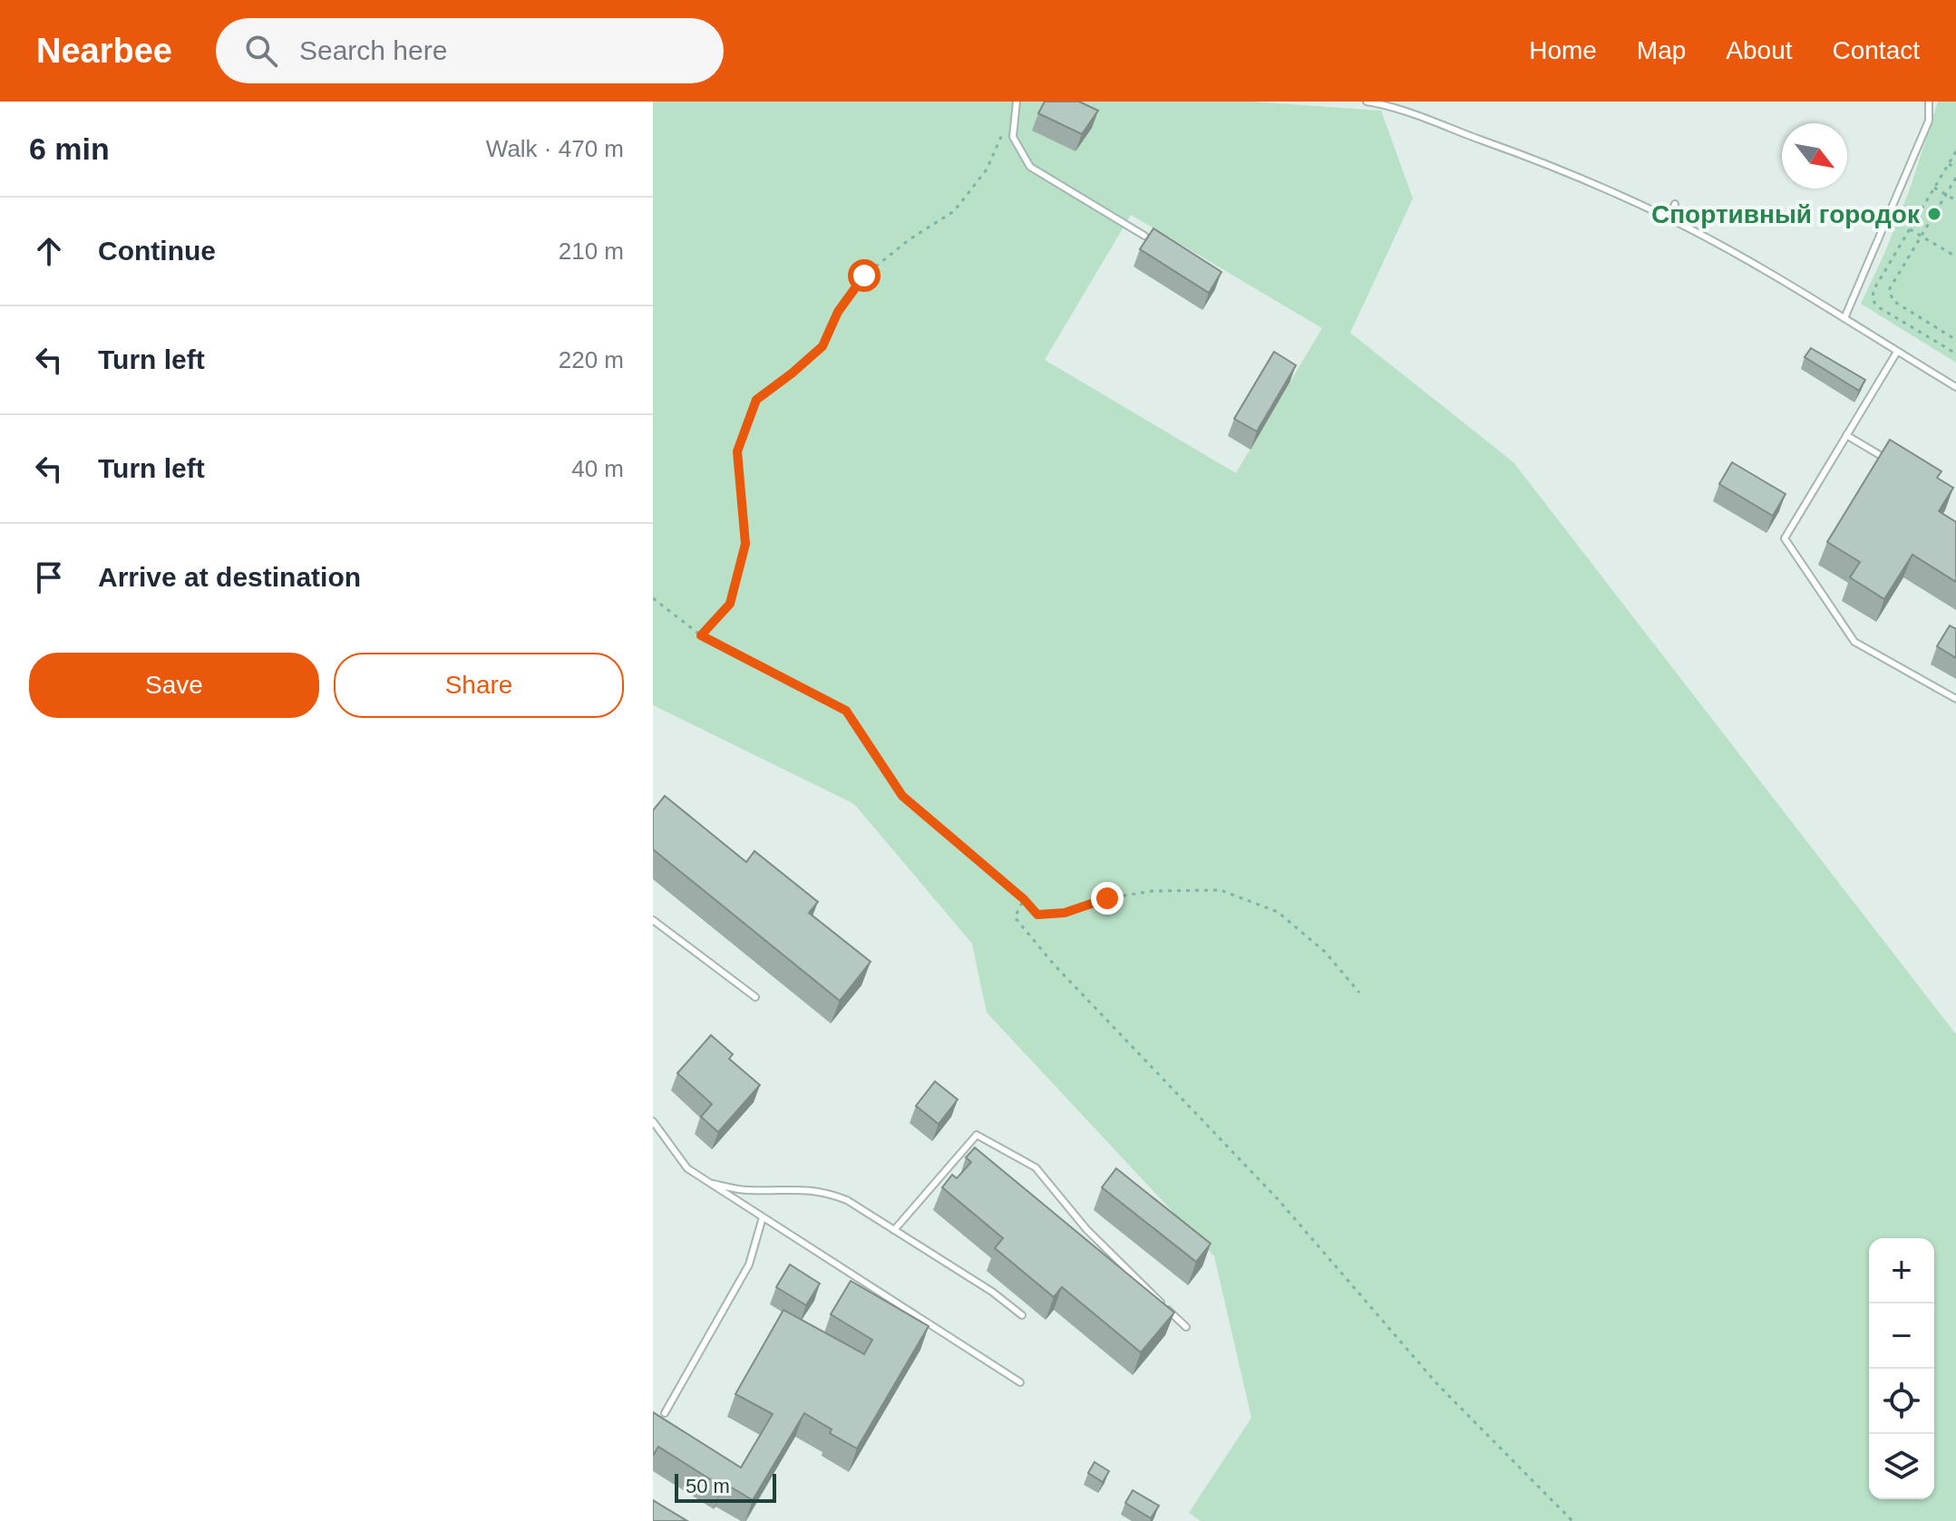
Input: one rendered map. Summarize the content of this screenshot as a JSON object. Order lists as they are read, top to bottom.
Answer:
{
  "places": ["Спортивный городок"],
  "scale_bar": "50 m",
  "north": "bottom right",
  "page": {
    "header": "Nearbee",
    "search": "Search here",
    "nav": [
      "Home",
      "Map",
      "About",
      "Contact"
    ],
    "heading": ["6 min", "Walk · 470 m"],
    "list": [
      ["Continue", "210 m"],
      ["Turn left", "220 m"],
      ["Turn left", "40 m"],
      "Arrive at destination"
    ],
    "buttons": ["Save", "Share"],
    "map_buttons": ["+", "−"],
    "scale": "50 m"
  }
}
